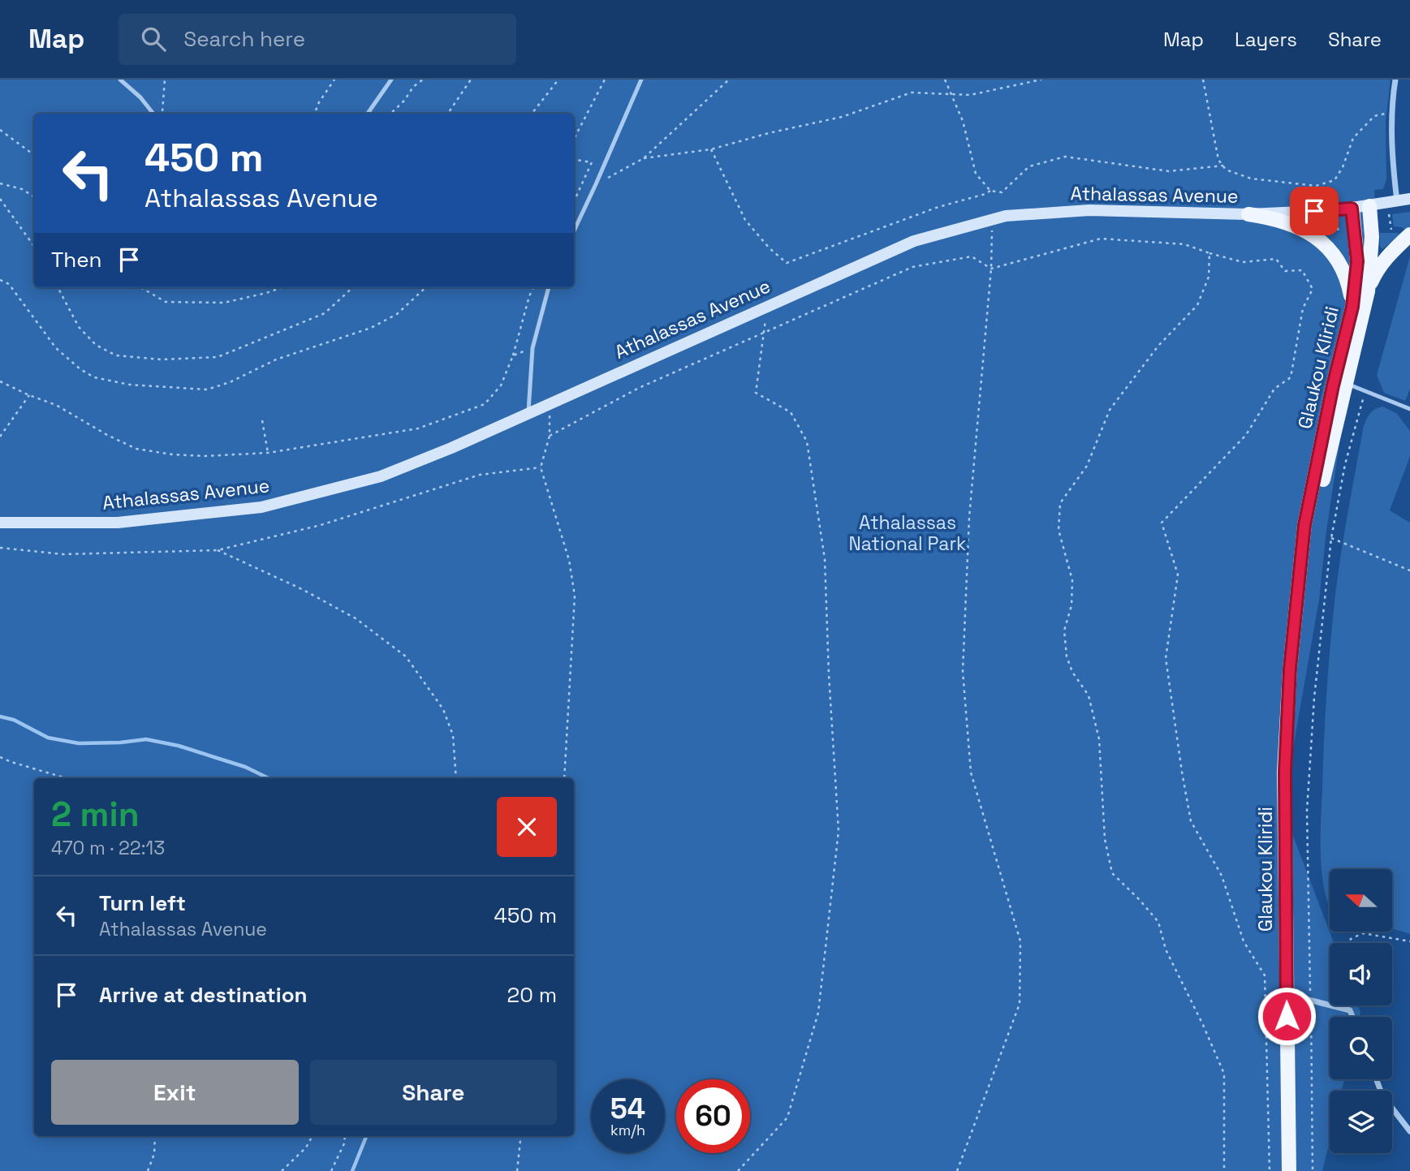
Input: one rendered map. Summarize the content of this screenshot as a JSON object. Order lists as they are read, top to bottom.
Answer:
{
  "streets": {
    "main road": ["Athalassas Avenue", "Glaukou Kliridi"]
  },
  "crossings": [
    ["Athalassas Avenue", "Glaukou Kliridi"]
  ],
  "parks": ["Athalassas National Park"],
  "north": "left",
  "page": {
    "header": "Map",
    "search": "Search here",
    "nav": ["Map", "Layers", "Share"],
    "turn": ["450 m", "Athalassas Avenue"],
    "then": "Then",
    "heading": ["2 min", "470 m · 22:13"],
    "list": [
      {
        "name": "Turn left",
        "note": "Athalassas Avenue",
        "value": "450 m"
      },
      {
        "name": "Arrive at destination",
        "value": "20 m"
      }
    ],
    "buttons": ["Exit", "Share"],
    "speed": "54 km/h",
    "limit": "60"
  }
}
